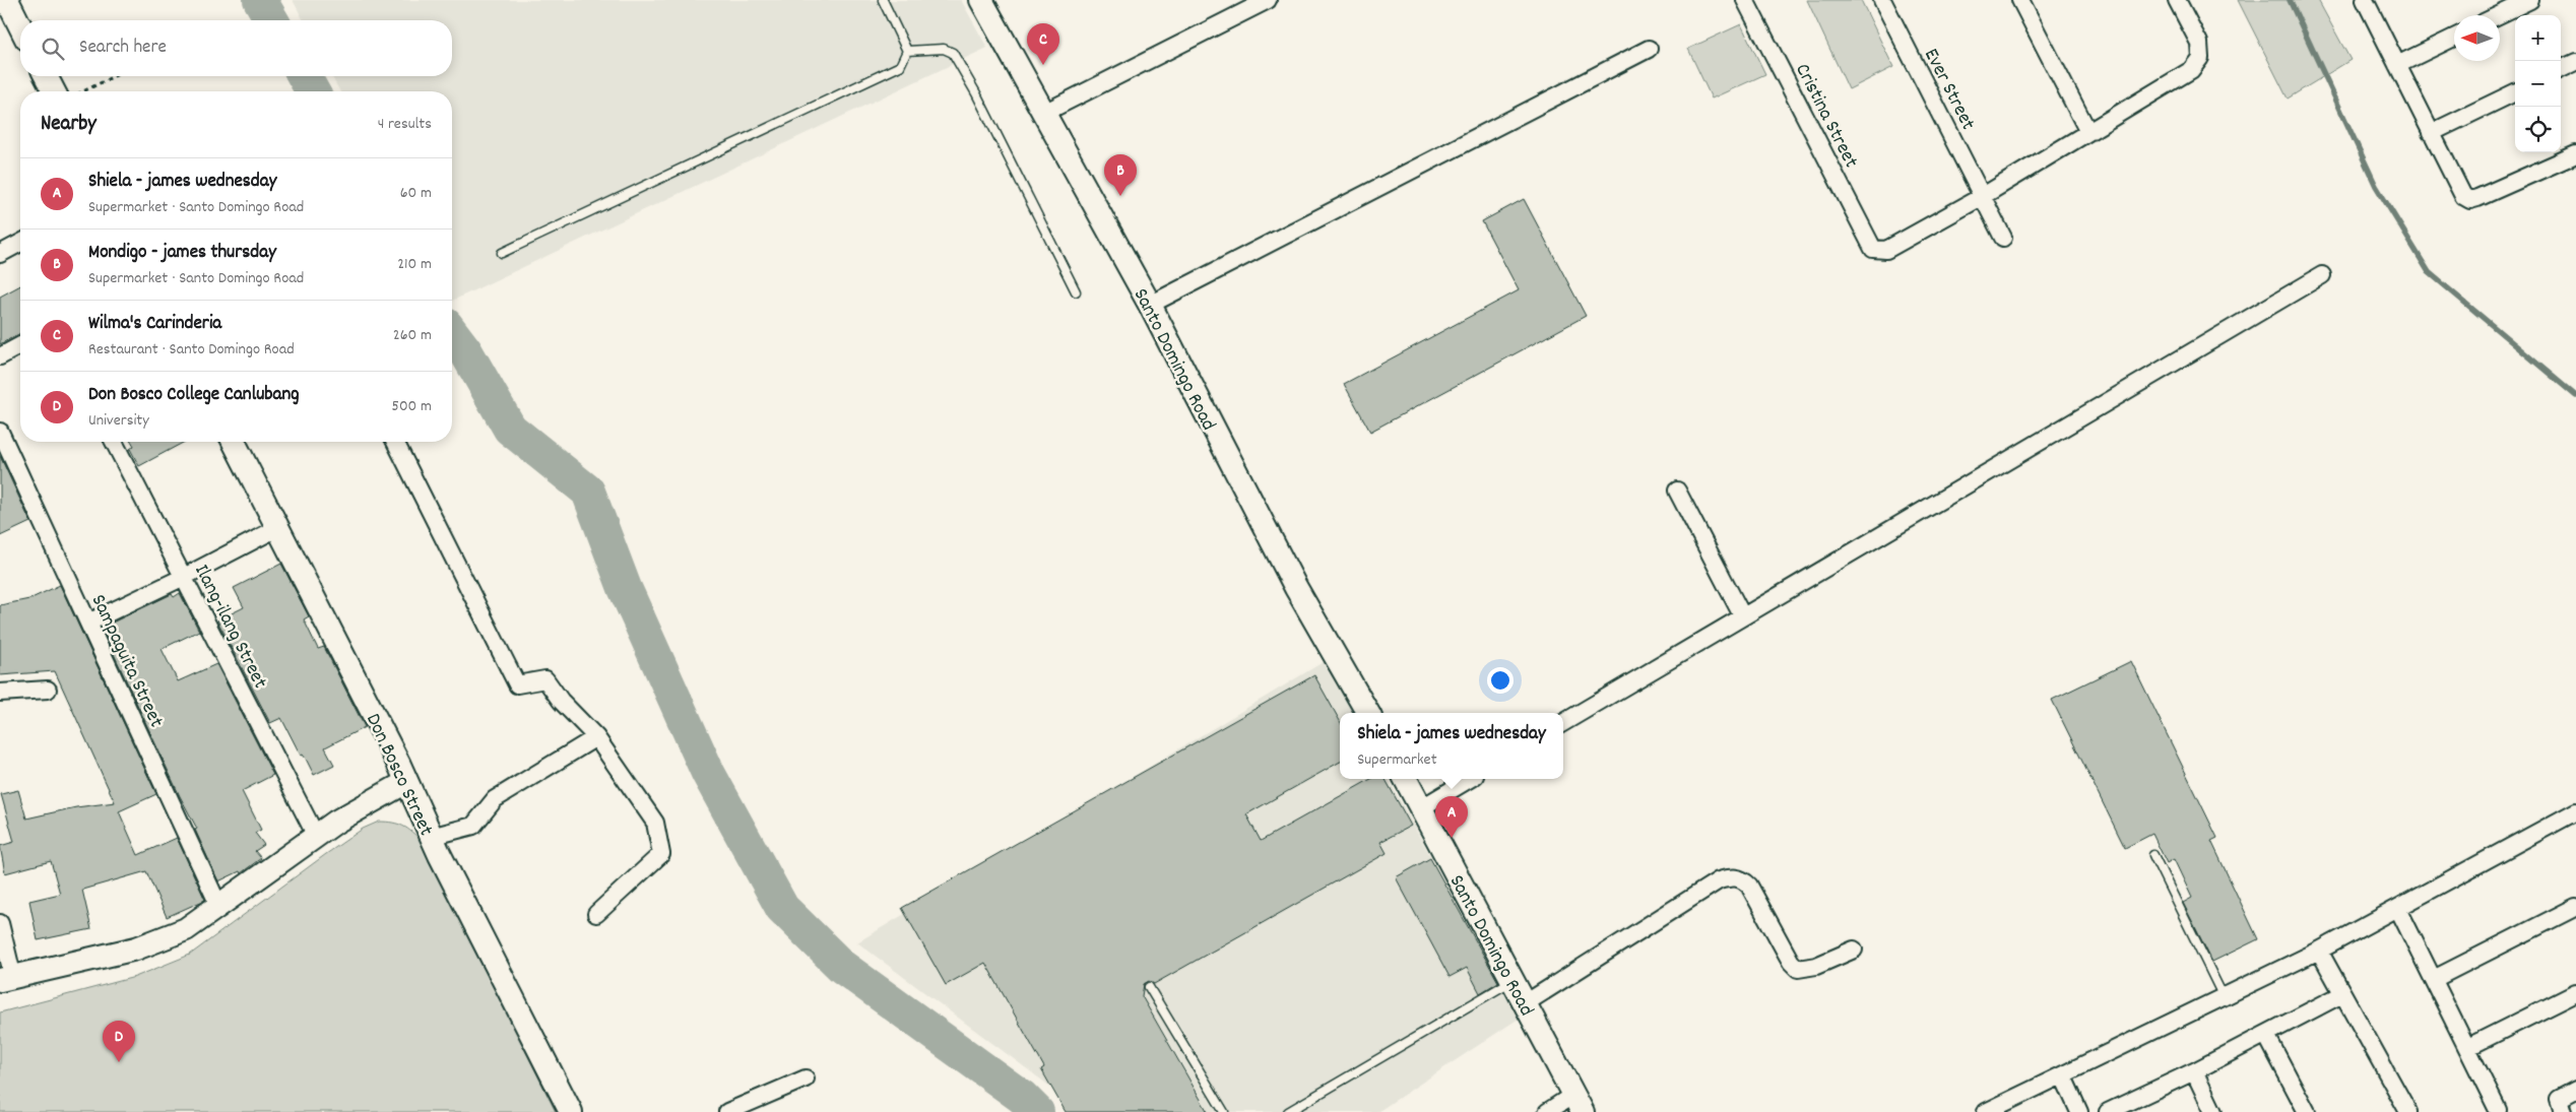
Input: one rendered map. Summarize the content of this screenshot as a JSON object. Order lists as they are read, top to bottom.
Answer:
{
  "streets": {
    "street": [
      "Ever Street",
      "Cristina Street",
      "Santo Domingo Road",
      "Ilang-ilang Street",
      "Sampaguita Street",
      "Don Bosco Street"
    ]
  },
  "crossings": [
    ["Ever Street", "Cristina Street"]
  ],
  "north": "left",
  "page": {
    "map_buttons": ["+", "−"],
    "search": "Search here",
    "pins": [
      "C",
      "B",
      "A",
      "D"
    ],
    "heading": ["Nearby", "4 results"],
    "list": [
      {
        "mark": "A",
        "name": "Shiela - james wednesday",
        "note": "Supermarket · Santo Domingo Road",
        "value": "60 m"
      },
      {
        "mark": "B",
        "name": "Mondigo - james thursday",
        "note": "Supermarket · Santo Domingo Road",
        "value": "210 m"
      },
      {
        "mark": "C",
        "name": "Wilma's Carinderia",
        "note": "Restaurant · Santo Domingo Road",
        "value": "260 m"
      },
      {
        "mark": "D",
        "name": "Don Bosco College Canlubang",
        "note": "University",
        "value": "500 m"
      }
    ],
    "popup": ["Shiela - james wednesday", "Supermarket"]
  }
}
